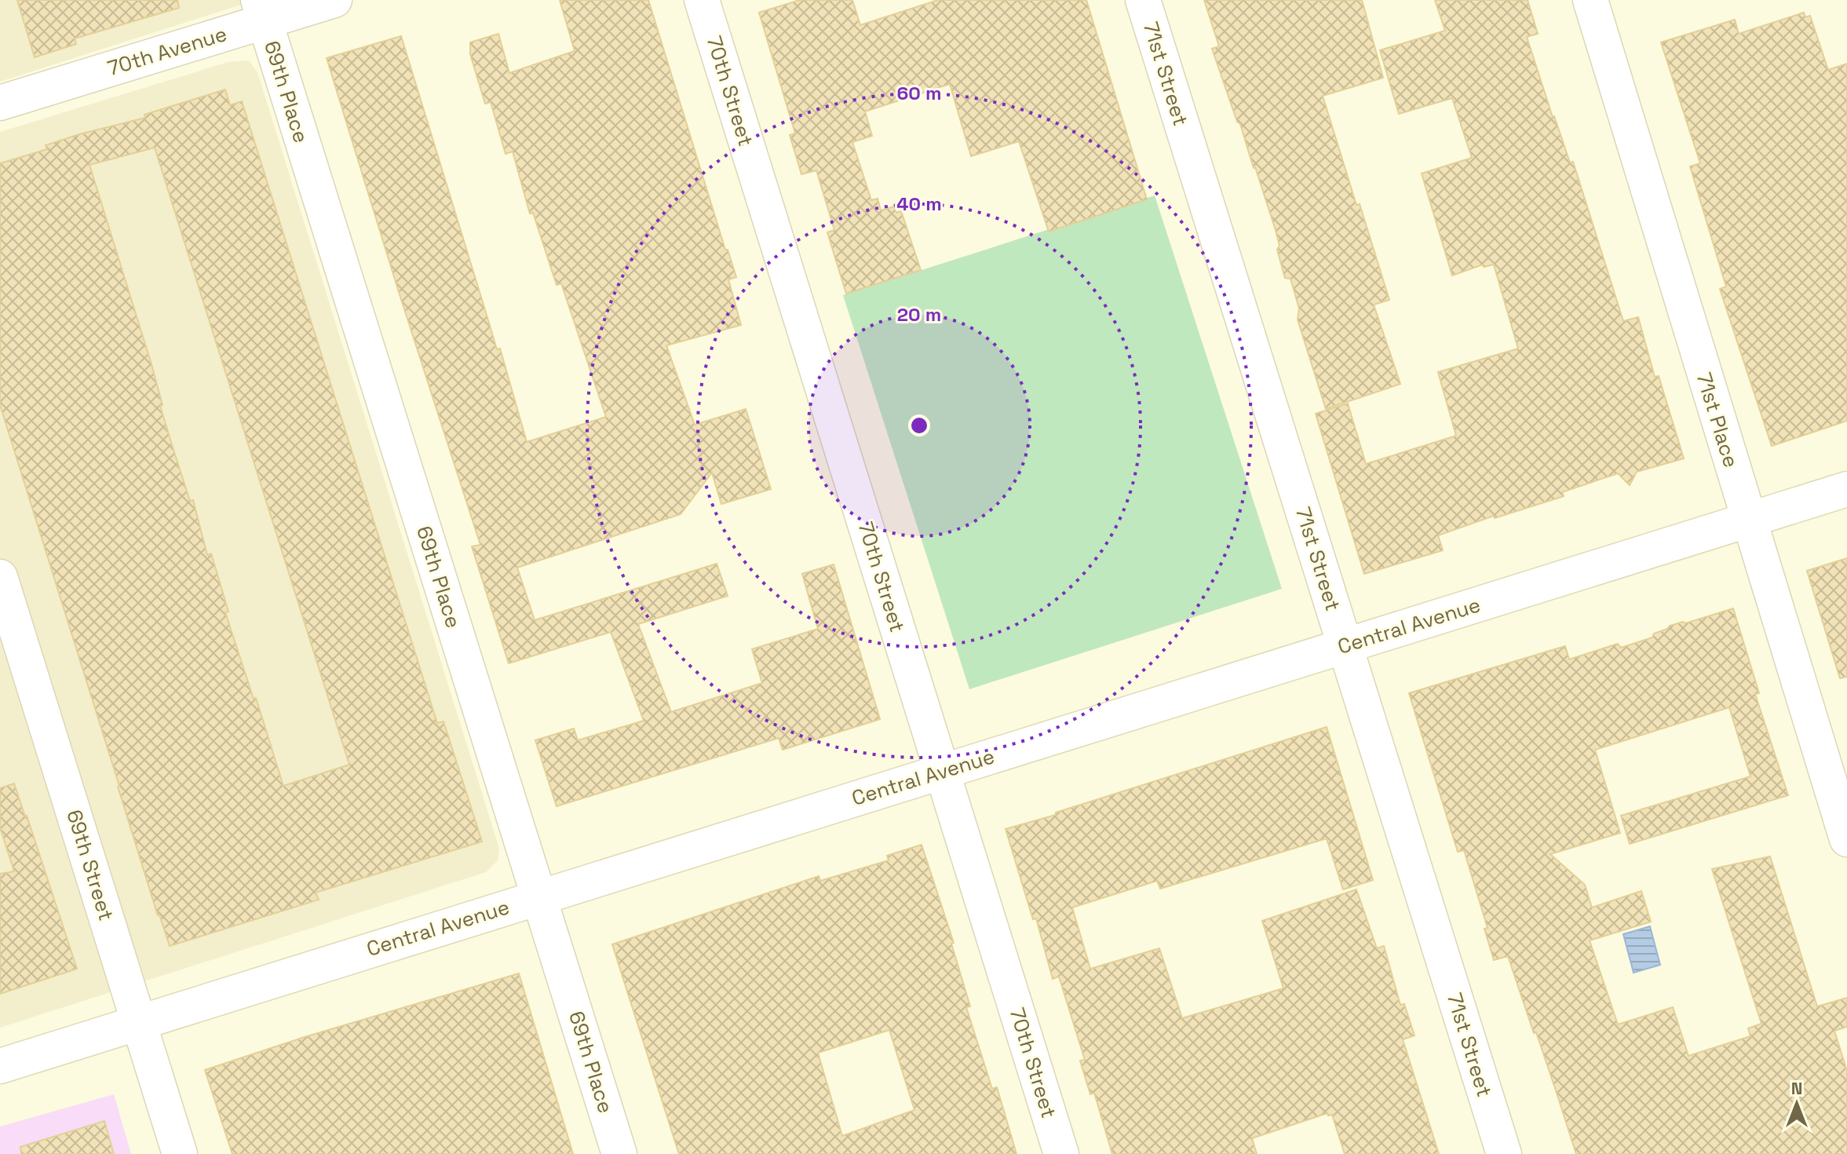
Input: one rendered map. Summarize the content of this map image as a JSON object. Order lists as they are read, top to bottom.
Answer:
{
  "streets": {
    "street": [
      "70th Avenue",
      "71st Street",
      "70th Street",
      "69th Place",
      "71st Place",
      "Central Avenue",
      "69th Street"
    ]
  },
  "crossings": [
    ["70th Avenue", "69th Place"],
    ["71st Street", "Central Avenue"],
    ["70th Street", "Central Avenue"],
    ["69th Place", "Central Avenue"],
    ["71st Place", "Central Avenue"],
    ["Central Avenue", "69th Street"]
  ],
  "north": "top",
  "rings": ["60 m", "40 m", "20 m"]
}
